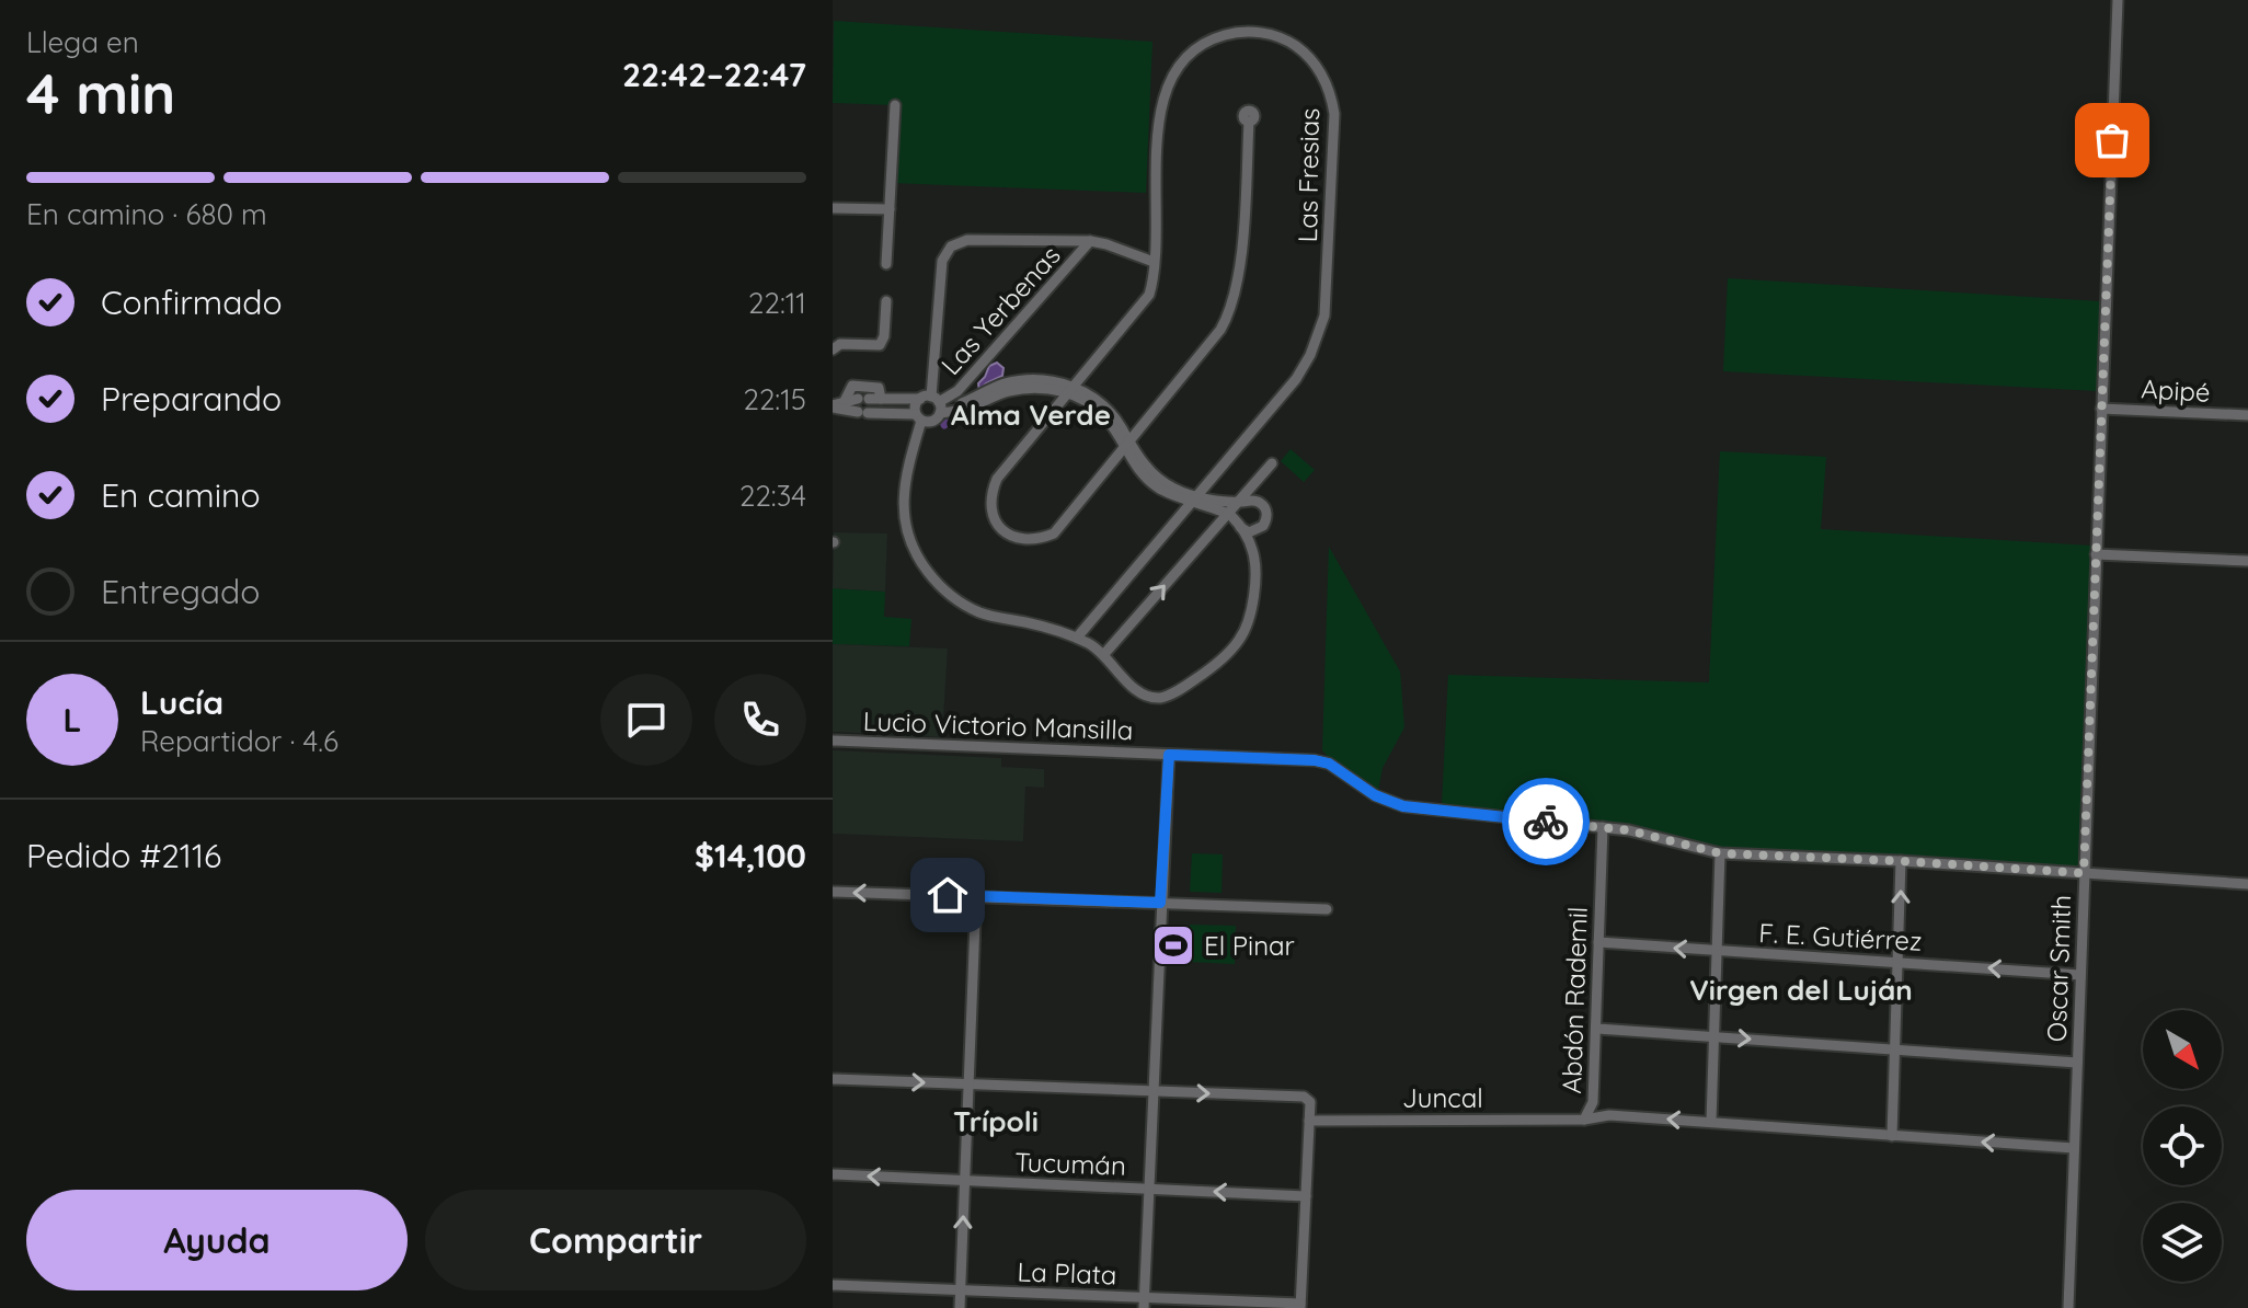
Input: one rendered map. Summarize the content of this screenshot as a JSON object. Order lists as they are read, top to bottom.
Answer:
{
  "streets": {
    "street": [
      "Las Fresias",
      "Las Yerbenas",
      "Apipé",
      "Lucio Victorio Mansilla",
      "F. E. Gutiérrez",
      "Oscar Smith",
      "Abdón Rademil",
      "Juncal",
      "Tucumán",
      "La Plata"
    ]
  },
  "crossings": [
    ["Apipé", "Oscar Smith"],
    ["Lucio Victorio Mansilla", "Oscar Smith"],
    ["Lucio Victorio Mansilla", "Abdón Rademil"],
    ["F. E. Gutiérrez", "Oscar Smith"],
    ["F. E. Gutiérrez", "Abdón Rademil"],
    ["Oscar Smith", "Juncal"],
    ["Abdón Rademil", "Juncal"]
  ],
  "one_way": ["Tucumán"],
  "districts": ["Alma Verde", "Virgen del Luján", "Trípoli"],
  "places": {
    "sports": ["El Pinar"]
  },
  "north": "bottom right",
  "page": {
    "heading": ["4 min", "Llega en", "22:42–22:47"],
    "panel": [
      "Lucía",
      "Repartidor · 4.6",
      "Pedido #2116",
      "$14,100"
    ],
    "bar": "En camino · 680 m",
    "list": [
      ["Confirmado", "22:11"],
      ["Preparando", "22:15"],
      ["En camino", "22:34"],
      "Entregado"
    ],
    "round": "L",
    "buttons": ["Ayuda", "Compartir"]
  }
}
